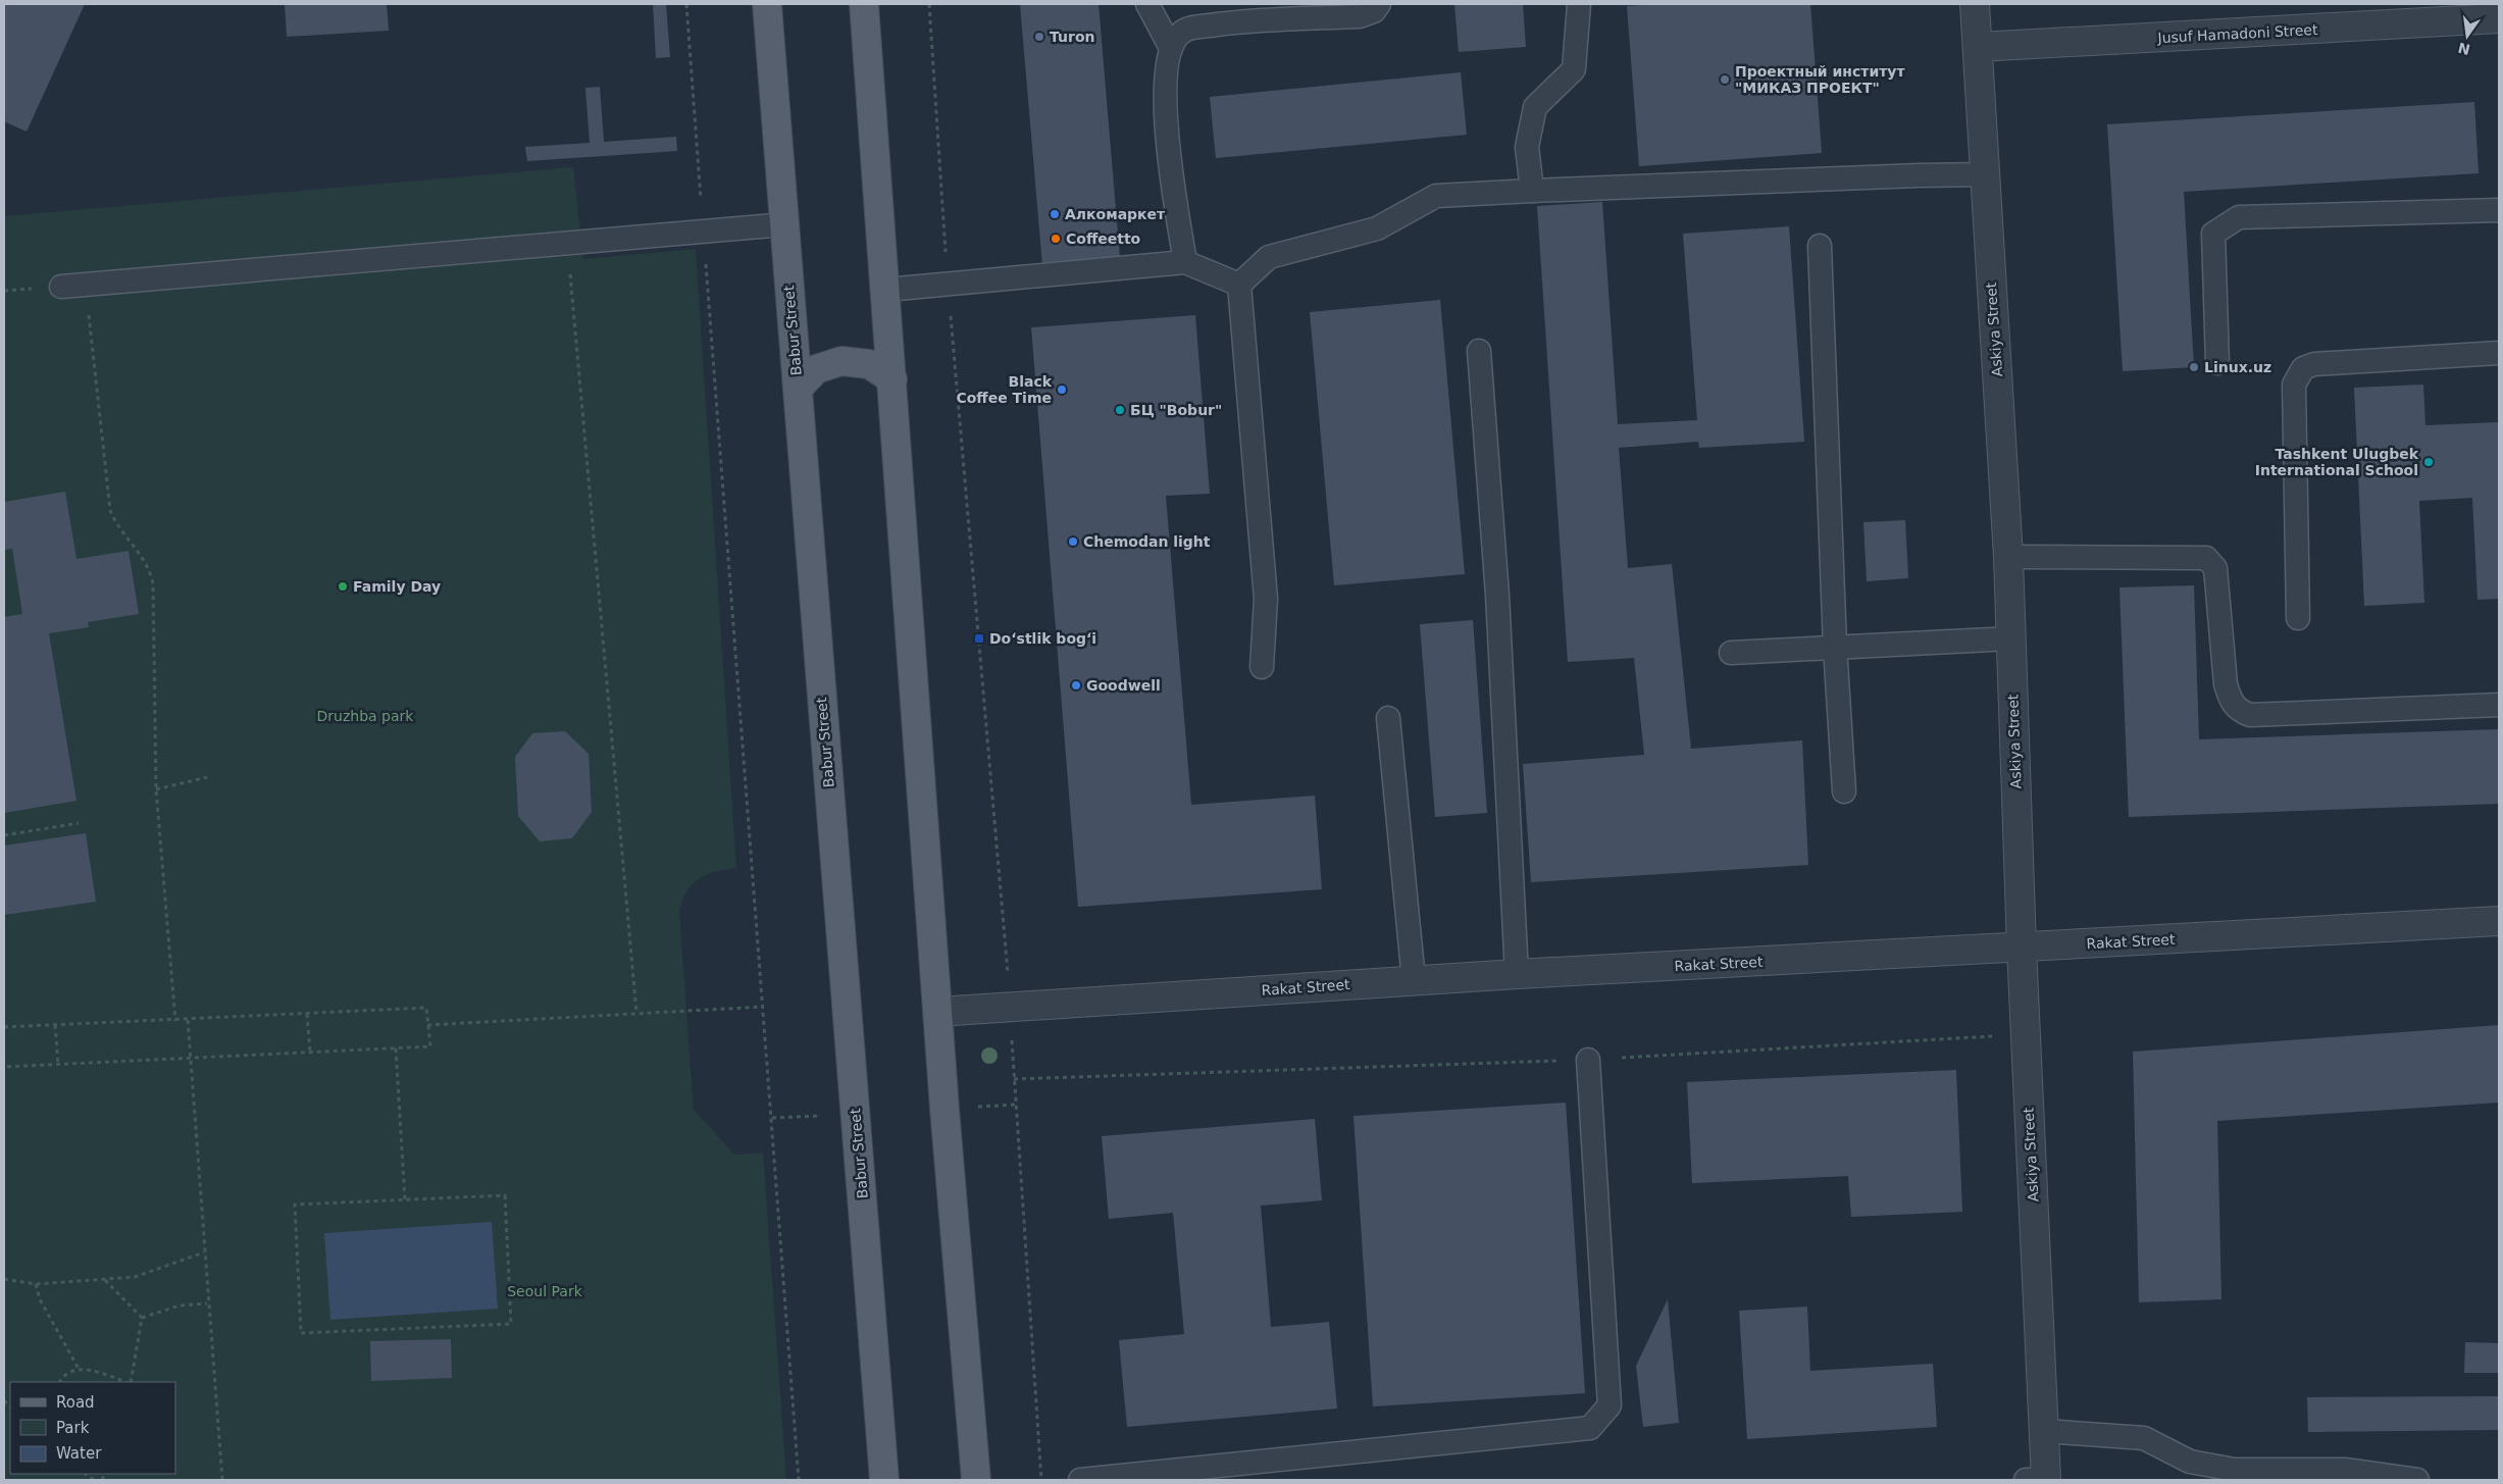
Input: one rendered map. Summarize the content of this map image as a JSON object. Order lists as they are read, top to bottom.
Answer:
{
  "streets": {
    "main road": ["Babur Street"],
    "street": ["Jusuf Hamadoni Street", "Askiya Street", "Rakat Street"]
  },
  "crossings": [
    ["Jusuf Hamadoni Street", "Askiya Street"],
    ["Askiya Street", "Rakat Street"]
  ],
  "parks": ["Druzhba park", "Seoul Park"],
  "places": {
    "other": [
      "Turon",
      "Проектный институт \"МИКАЗ ПРОЕКТ\"",
      "Алкомаркет",
      "Coffeetto",
      "Linux.uz",
      "Black Coffee Time",
      "БЦ \"Bobur\"",
      "Tashkent Ulugbek International School",
      "Chemodan light",
      "Family Day",
      "Goodwell"
    ],
    "transit": ["Doʻstlik bogʻi"]
  },
  "legend": ["Road", "Park", "Water"],
  "north": "bottom"
}
